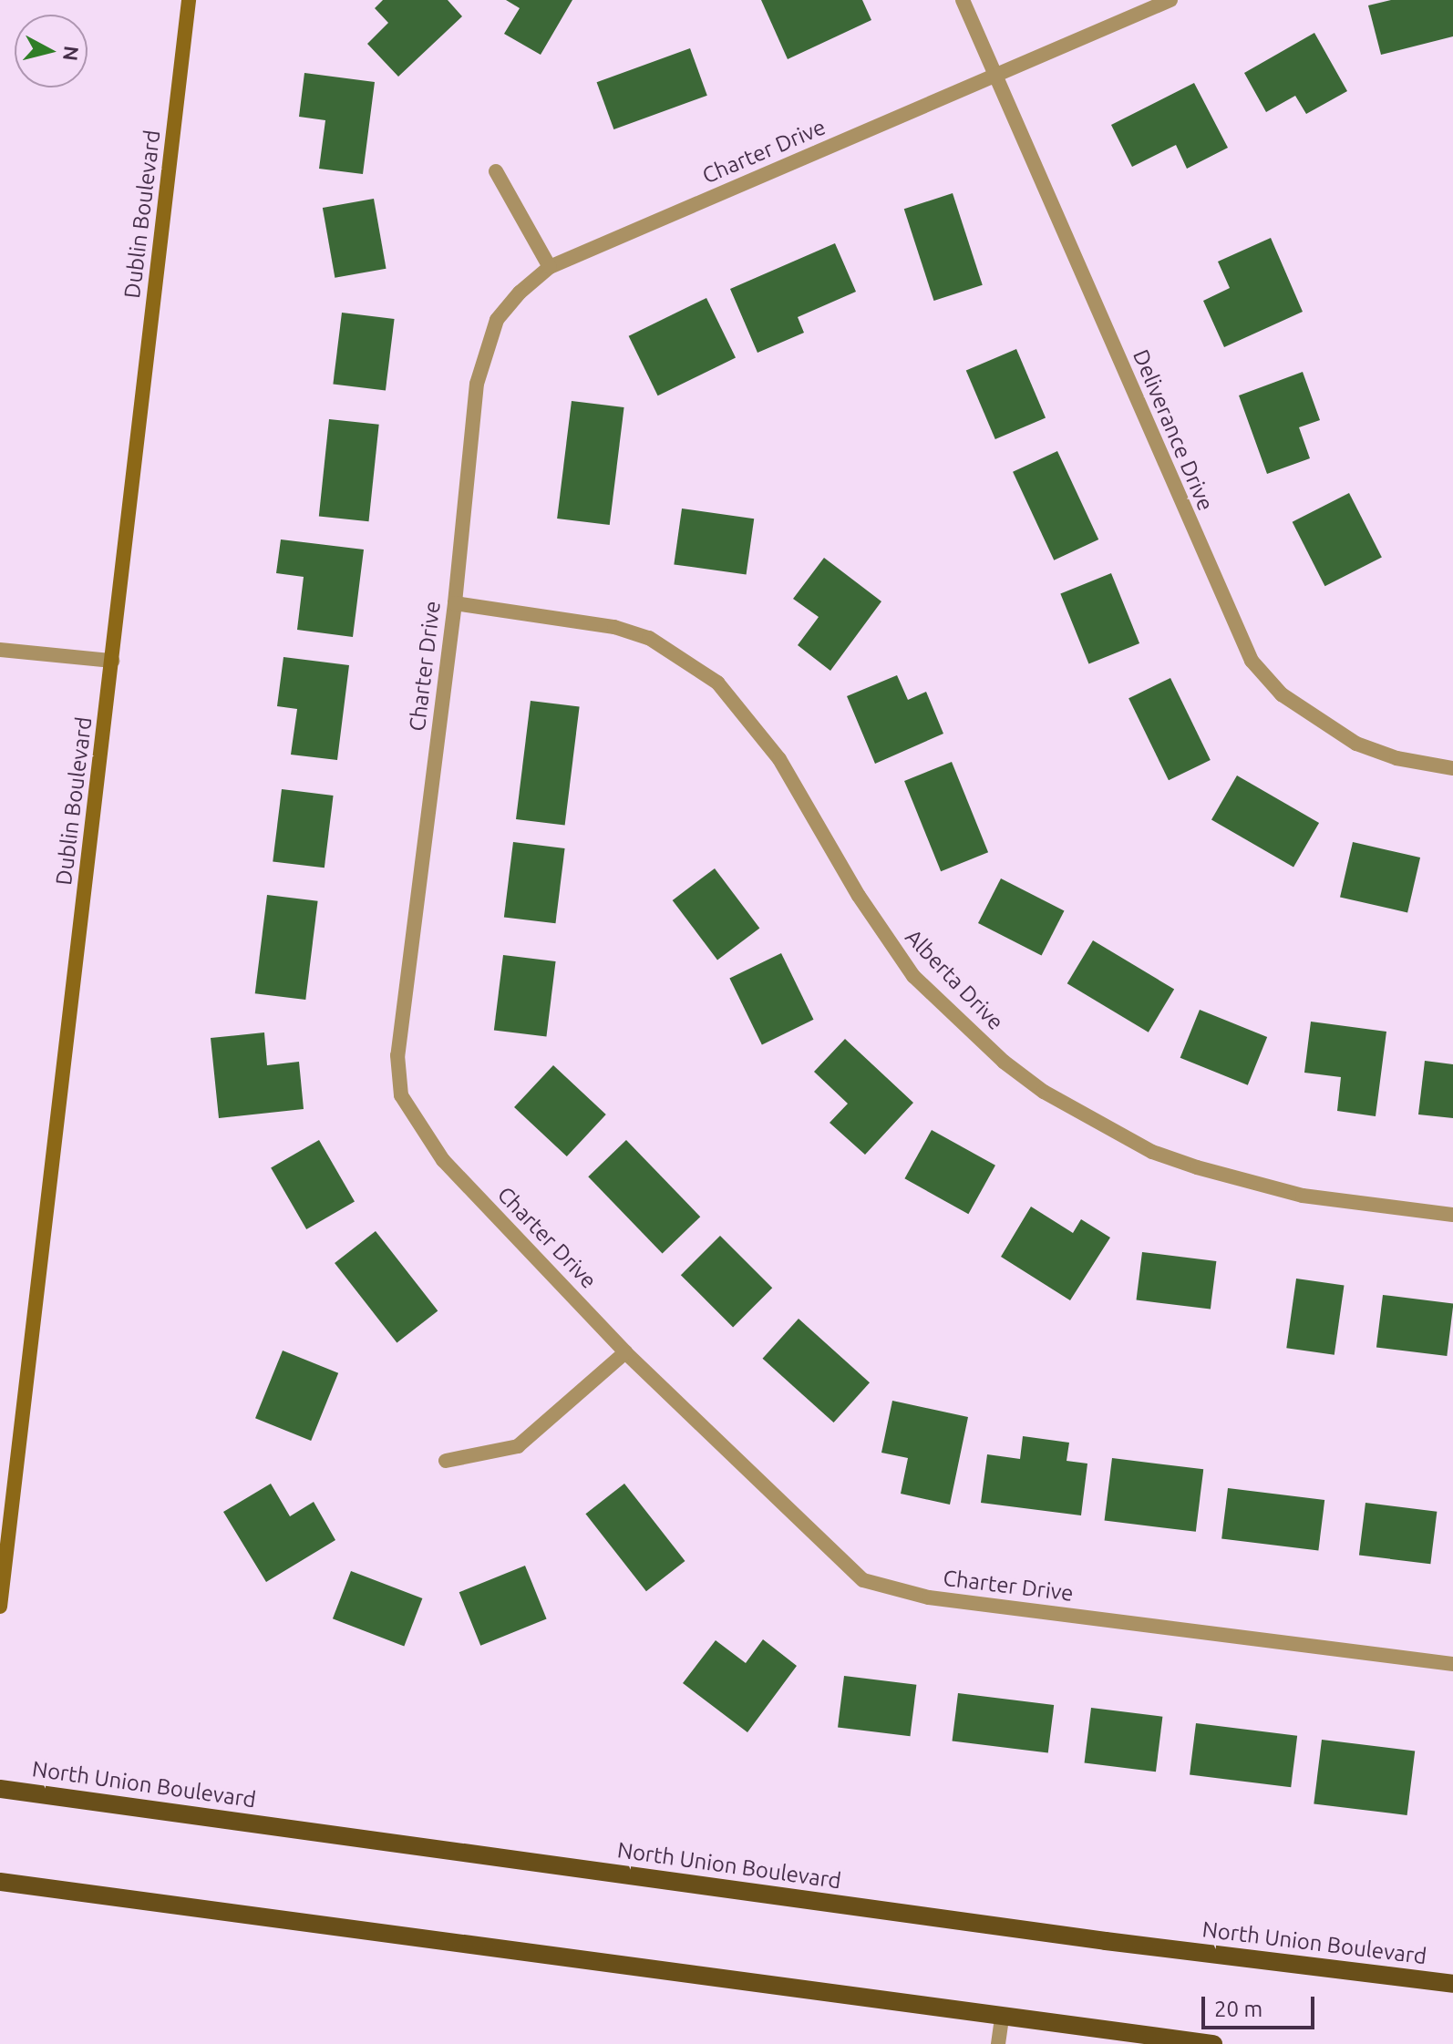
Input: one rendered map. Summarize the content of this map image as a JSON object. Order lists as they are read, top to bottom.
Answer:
{
  "streets": {
    "main road": ["Dublin Boulevard", "North Union Boulevard"],
    "street": ["Charter Drive", "Deliverance Drive", "Alberta Drive"]
  },
  "crossings": [
    ["Charter Drive", "Deliverance Drive"],
    ["Charter Drive", "Alberta Drive"]
  ],
  "scale_bar": "20 m",
  "north": "right"
}
